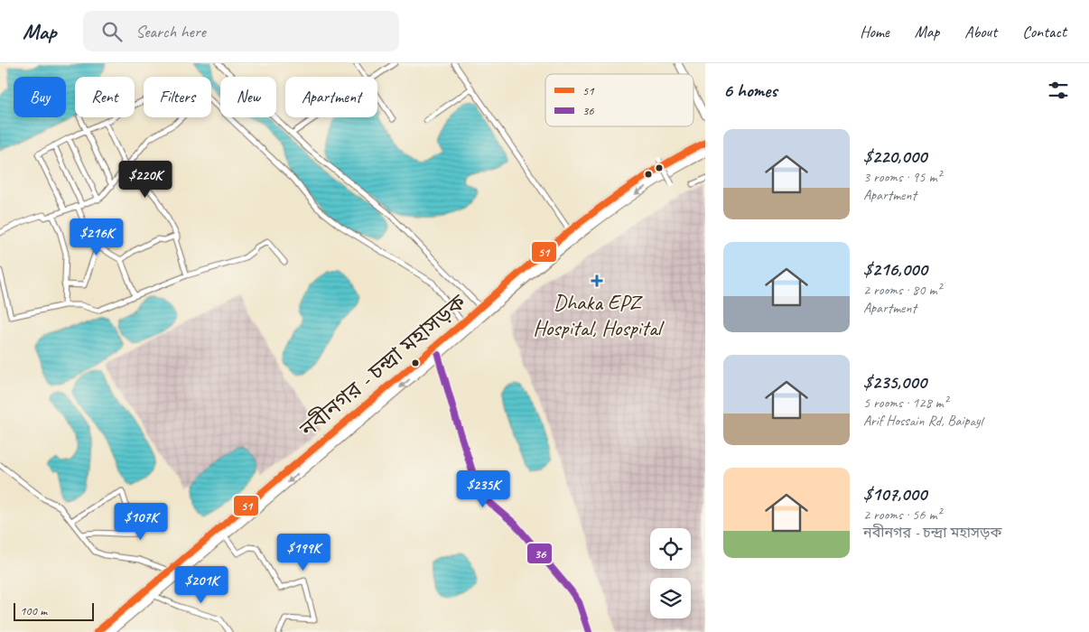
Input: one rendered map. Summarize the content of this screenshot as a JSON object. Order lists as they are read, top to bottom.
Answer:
{
  "streets": {
    "highway": ["নবীনগর - চন্দ্রা মহাসড়ক"]
  },
  "places": {
    "health": ["Dhaka EPZ Hospital, Hospital"]
  },
  "lines": ["transit line 51", "transit line 36"],
  "legend": ["51", "36"],
  "scale_bar": "100 m",
  "page": {
    "header": "Map",
    "search": "Search here",
    "nav": [
      "Home",
      "Map",
      "About",
      "Contact"
    ],
    "heading": "6 homes",
    "chip": [
      "Buy",
      "Rent",
      "Filters",
      "New",
      "Apartment"
    ],
    "list": [
      {
        "name": "$220,000",
        "note": "3 rooms · 95 m² · Apartment"
      },
      {
        "name": "$216,000",
        "note": "2 rooms · 80 m² · Apartment"
      },
      {
        "name": "$235,000",
        "note": "5 rooms · 128 m² · Arif Hossain Rd, Baipayl"
      },
      {
        "name": "$107,000",
        "note": "2 rooms · 56 m² · নবীনগর - চন্দ্রা মহাসড়ক"
      }
    ],
    "price": [
      "$220K",
      "$216K",
      "$235K",
      "$107K",
      "$199K",
      "$201K"
    ],
    "scale": "100 m"
  }
}
